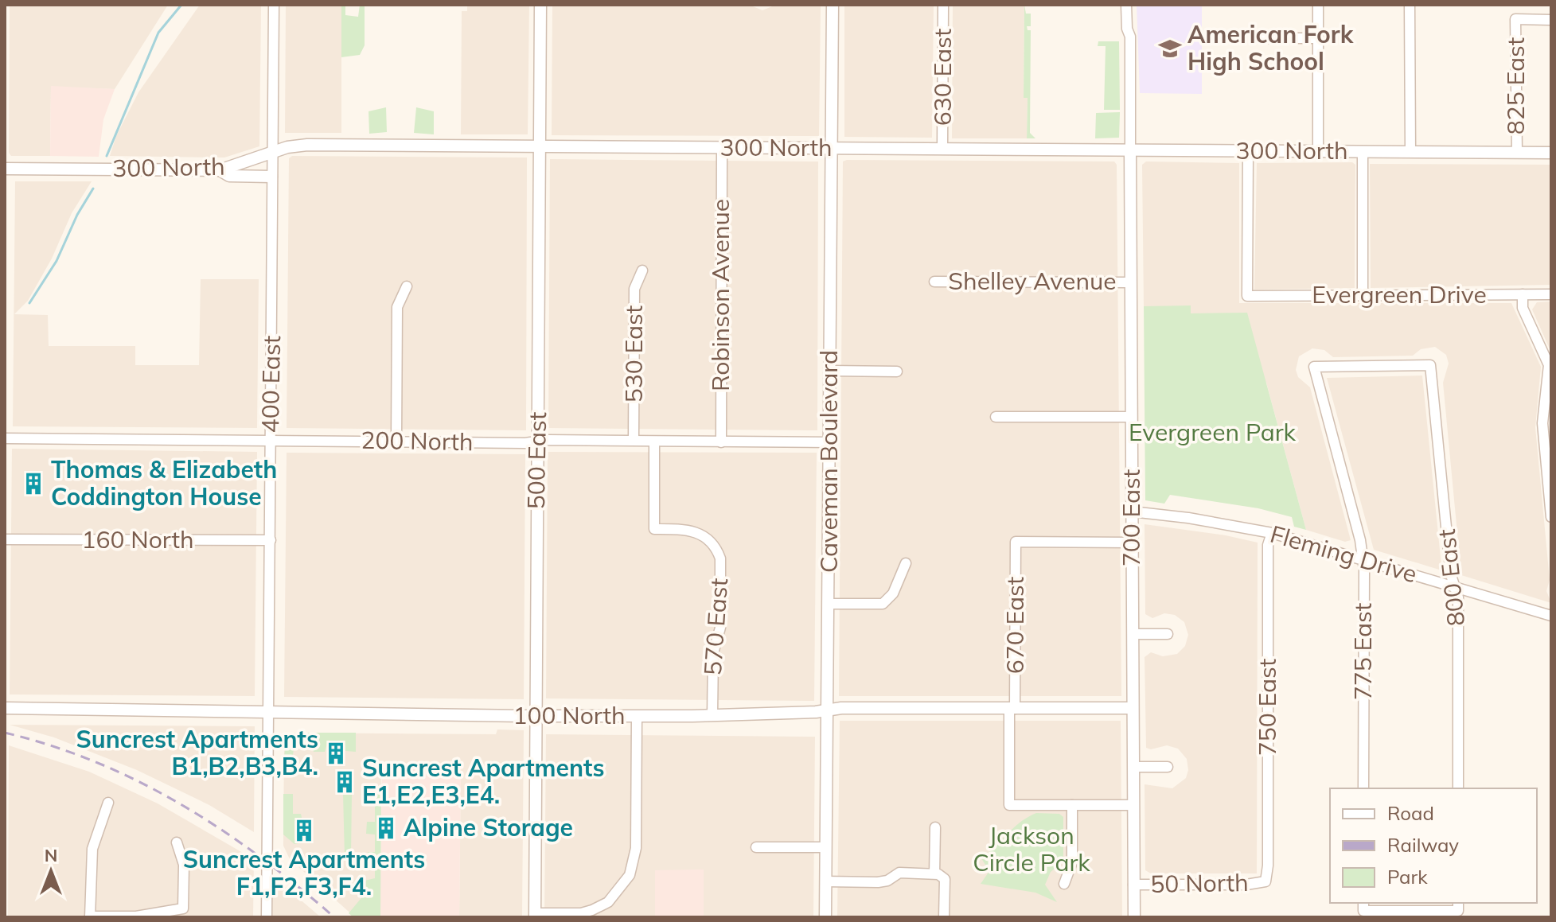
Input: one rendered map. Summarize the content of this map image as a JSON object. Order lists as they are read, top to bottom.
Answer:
{
  "streets": {
    "street": [
      "630 East",
      "825 East",
      "300 North",
      "Shelley Avenue",
      "Robinson Avenue",
      "Evergreen Drive",
      "530 East",
      "400 East",
      "200 North",
      "500 East",
      "Caveman Boulevard",
      "700 East",
      "160 North",
      "Fleming Drive",
      "800 East",
      "670 East",
      "570 East",
      "775 East",
      "750 East",
      "100 North",
      "50 North"
    ]
  },
  "crossings": [
    ["630 East", "300 North"],
    ["825 East", "300 North"],
    ["300 North", "Robinson Avenue"],
    ["300 North", "Evergreen Drive"],
    ["300 North", "400 East"],
    ["300 North", "500 East"],
    ["300 North", "Caveman Boulevard"],
    ["300 North", "700 East"],
    ["Shelley Avenue", "700 East"],
    ["Robinson Avenue", "200 North"],
    ["530 East", "200 North"],
    ["400 East", "200 North"],
    ["400 East", "160 North"],
    ["400 East", "100 North"],
    ["200 North", "500 East"],
    ["200 North", "Caveman Boulevard"],
    ["200 North", "570 East"],
    ["500 East", "100 North"],
    ["Caveman Boulevard", "100 North"],
    ["700 East", "Fleming Drive"],
    ["700 East", "670 East"],
    ["700 East", "100 North"],
    ["700 East", "50 North"],
    ["Fleming Drive", "800 East"],
    ["Fleming Drive", "775 East"],
    ["Fleming Drive", "750 East"],
    ["800 East", "775 East"],
    ["670 East", "100 North"],
    ["570 East", "100 North"],
    ["750 East", "50 North"]
  ],
  "parks": ["Evergreen Park", "Jackson Circle Park"],
  "places": {
    "school or university": ["American Fork High School"],
    "building": [
      "Thomas & Elizabeth Coddington House",
      "Suncrest Apartments B1,B2,B3,B4.",
      "Suncrest Apartments E1,E2,E3,E4.",
      "Alpine Storage",
      "Suncrest Apartments F1,F2,F3,F4."
    ]
  },
  "legend": ["Road", "Railway", "Park"],
  "north": "top"
}
